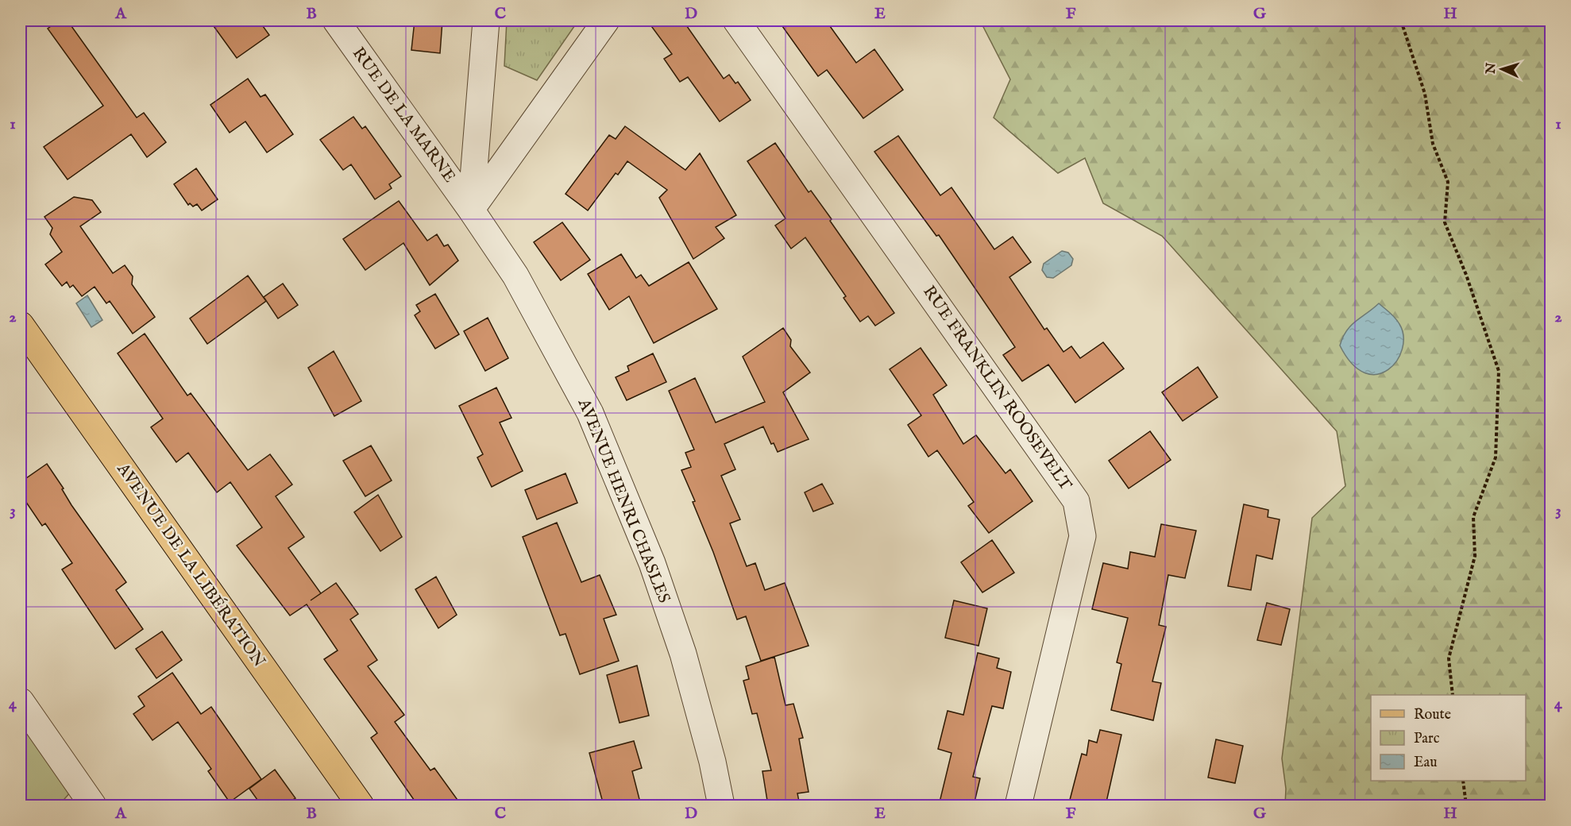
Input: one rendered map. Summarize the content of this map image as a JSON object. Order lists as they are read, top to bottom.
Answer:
{
  "streets": {
    "main road": ["AVENUE DE LA LIBÉRATION"],
    "street": ["RUE DE LA MARNE", "RUE FRANKLIN ROOSEVELT", "AVENUE HENRI CHASLES"]
  },
  "crossings": [
    ["RUE DE LA MARNE", "AVENUE HENRI CHASLES"]
  ],
  "legend": ["Route", "Parc", "Eau"],
  "north": "left",
  "grid": {
    "columns": [
      "A",
      "B",
      "C",
      "D",
      "E",
      "F",
      "G",
      "H"
    ],
    "rows": [
      "1",
      "2",
      "3",
      "4"
    ]
  }
}
